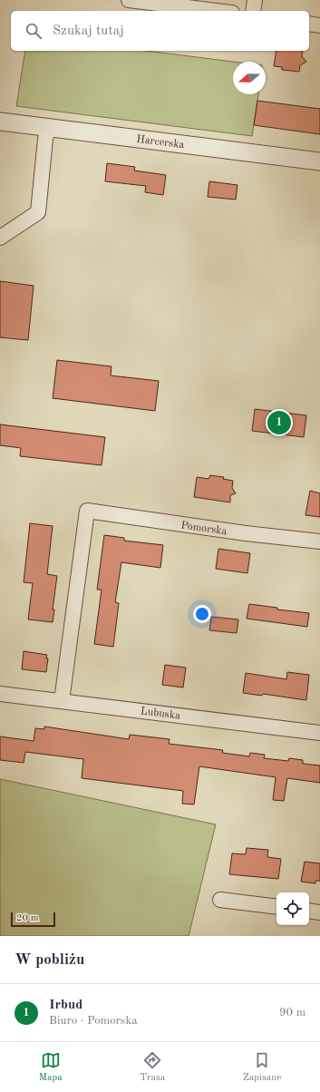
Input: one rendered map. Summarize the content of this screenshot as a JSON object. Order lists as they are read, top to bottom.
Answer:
{
  "streets": {
    "street": ["Harcerska", "Pomorska", "Lubuska"]
  },
  "crossings": [
    ["Pomorska", "Lubuska"]
  ],
  "scale_bar": "20 m",
  "north": "left",
  "page": {
    "search": "Szukaj tutaj",
    "pins": "1",
    "scale": "20 m",
    "heading": "W pobliżu",
    "list": [
      {
        "mark": "1",
        "name": "Irbud",
        "note": "Biuro · Pomorska",
        "value": "90 m"
      }
    ],
    "nav": ["Mapa", "Trasa", "Zapisane"]
  }
}
